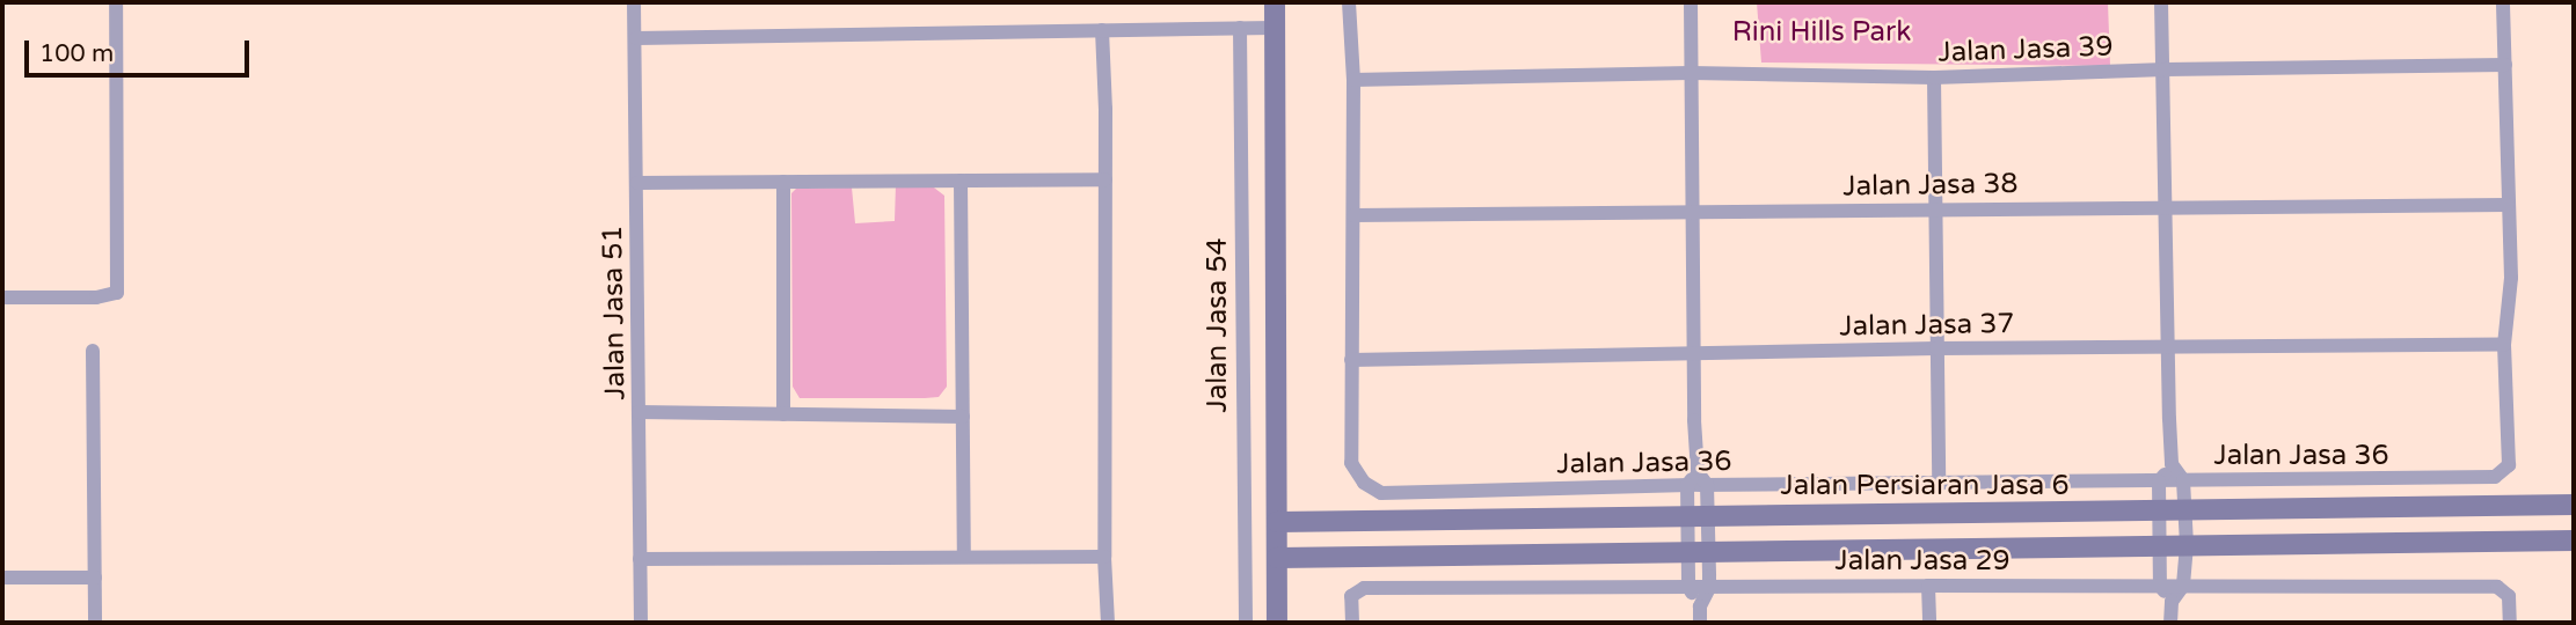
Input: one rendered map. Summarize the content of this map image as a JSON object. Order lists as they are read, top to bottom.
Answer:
{
  "streets": {
    "street": [
      "Jalan Jasa 39",
      "Jalan Jasa 38",
      "Jalan Jasa 51",
      "Jalan Jasa 54",
      "Jalan Jasa 37",
      "Jalan Jasa 36",
      "Jalan Persiaran Jasa 6",
      "Jalan Jasa 29"
    ]
  },
  "crossings": [
    ["Jalan Jasa 37", "Jalan Jasa 36"]
  ],
  "parks": ["Rini Hills Park"],
  "scale_bar": "100 m"
}
